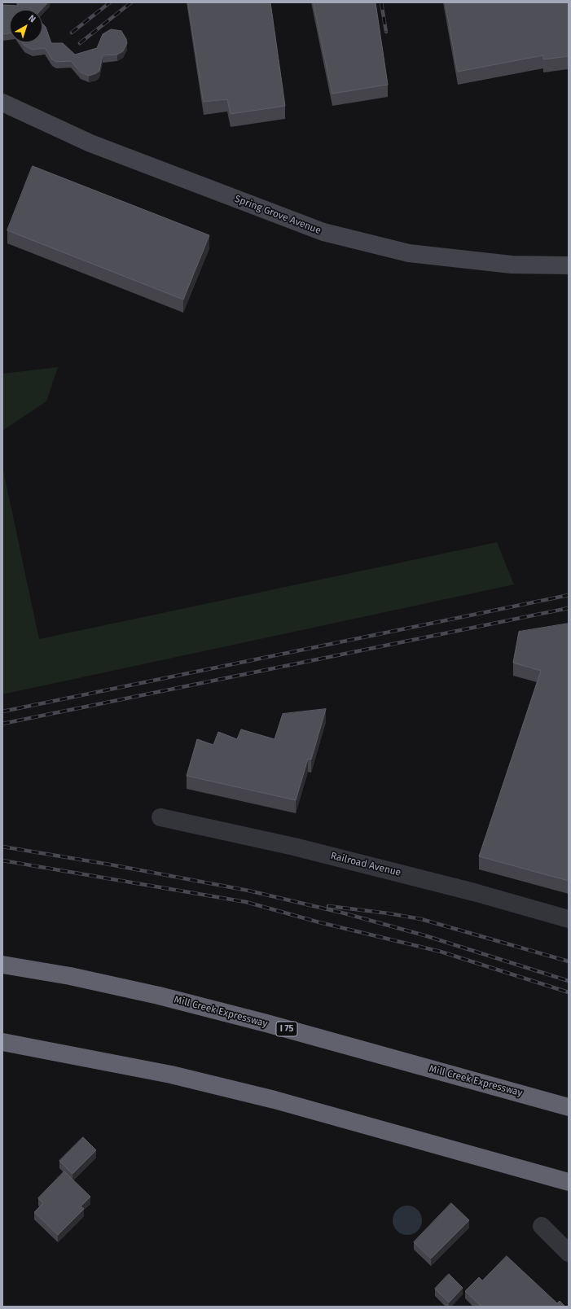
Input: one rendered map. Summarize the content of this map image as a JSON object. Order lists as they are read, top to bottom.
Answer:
{
  "streets": {
    "highway": ["Mill Creek Expressway", "I 75"],
    "main road": ["Spring Grove Avenue"],
    "street": ["Railroad Avenue"]
  },
  "north": "top right"
}
